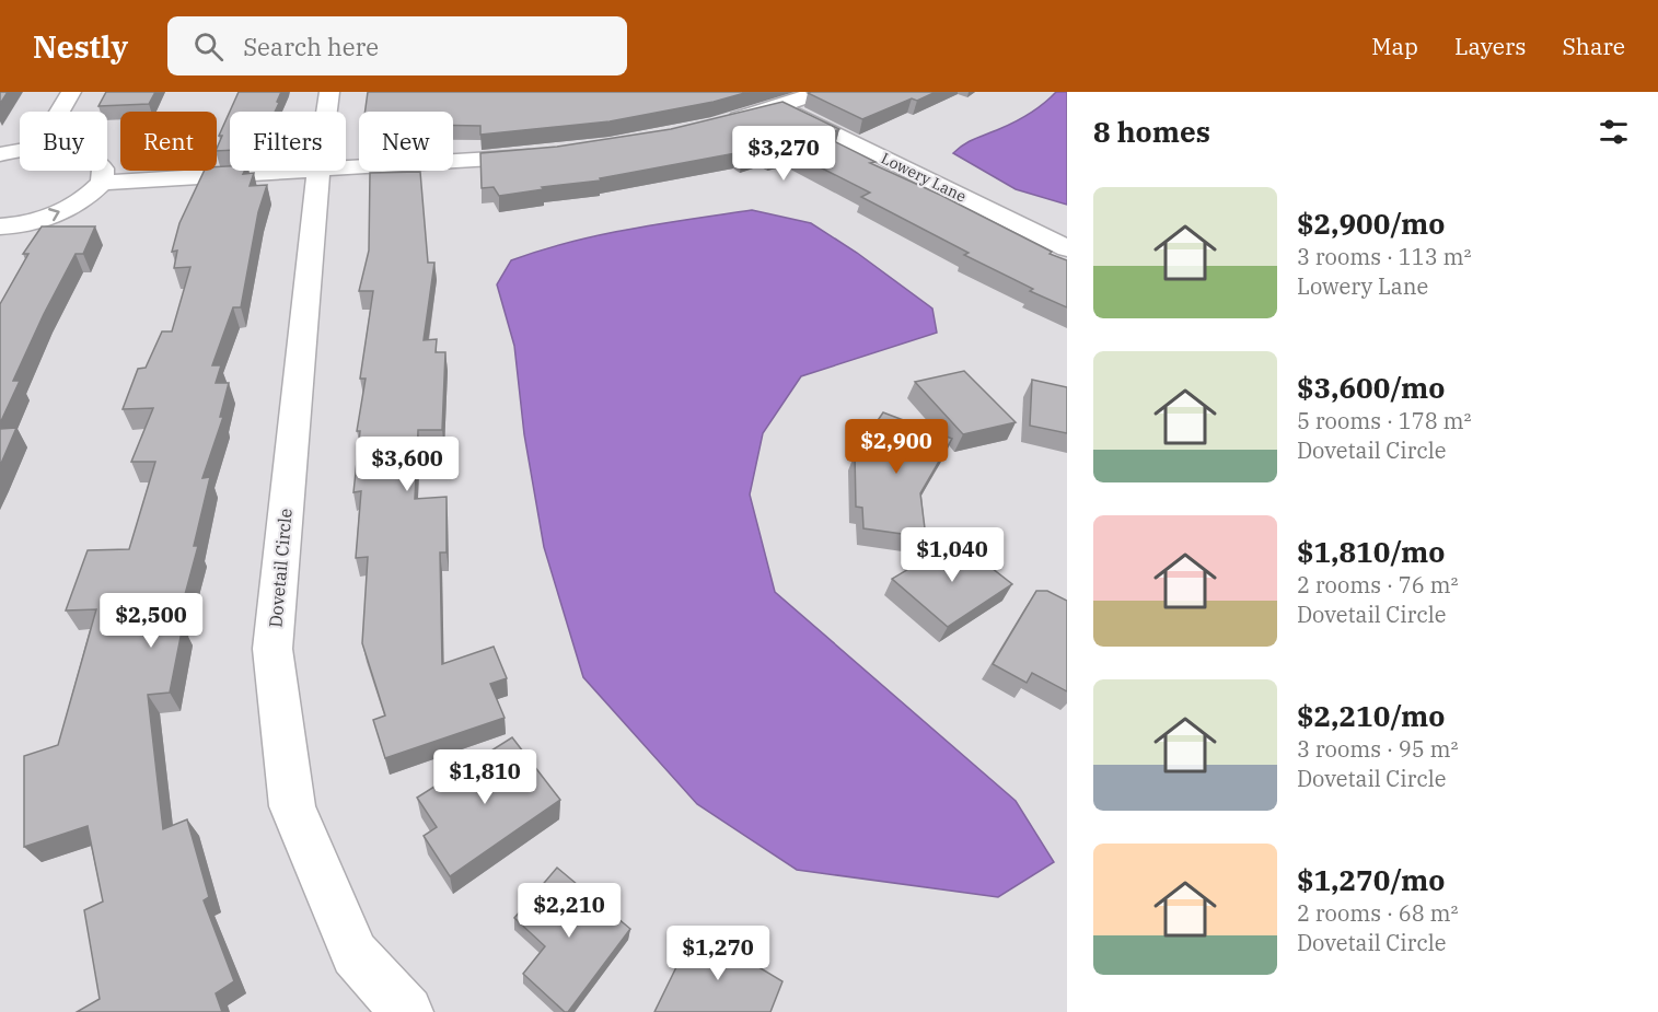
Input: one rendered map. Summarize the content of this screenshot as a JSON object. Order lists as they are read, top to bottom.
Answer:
{
  "streets": {
    "street": ["Lowery Lane", "Dovetail Circle"]
  },
  "page": {
    "header": "Nestly",
    "search": "Search here",
    "nav": ["Map", "Layers", "Share"],
    "heading": "8 homes",
    "chip": [
      "Buy",
      "Rent",
      "Filters",
      "New"
    ],
    "price": [
      "$3,270",
      "$2,900",
      "$3,600",
      "$1,040",
      "$2,500",
      "$1,810",
      "$2,210",
      "$1,270"
    ],
    "list": [
      {
        "name": "$2,900/mo",
        "note": "3 rooms · 113 m² · Lowery Lane"
      },
      {
        "name": "$3,600/mo",
        "note": "5 rooms · 178 m² · Dovetail Circle"
      },
      {
        "name": "$1,810/mo",
        "note": "2 rooms · 76 m² · Dovetail Circle"
      },
      {
        "name": "$2,210/mo",
        "note": "3 rooms · 95 m² · Dovetail Circle"
      },
      {
        "name": "$1,270/mo",
        "note": "2 rooms · 68 m² · Dovetail Circle"
      }
    ]
  }
}
